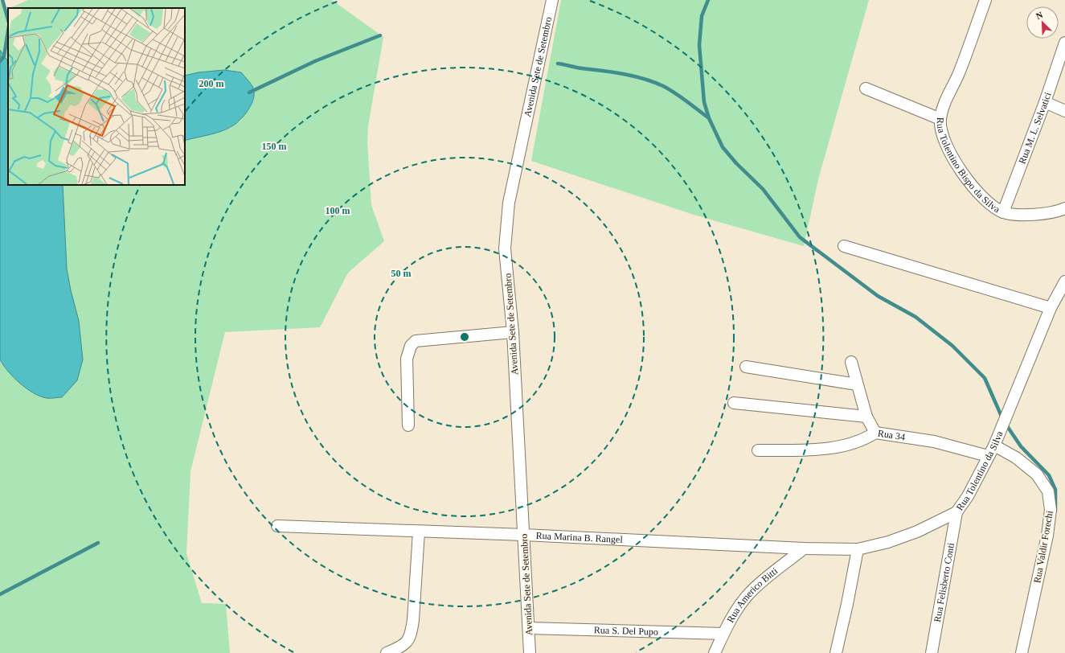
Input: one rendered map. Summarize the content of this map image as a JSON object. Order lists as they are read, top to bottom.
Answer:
{
  "streets": {
    "street": [
      "Avenida Sete de Setembro",
      "Rua M. L. Selvatici",
      "Rua Tolentino Bispo da Silva",
      "Rua 34",
      "Rua Tolentino da Silva",
      "Rua Marina B. Rangel",
      "Rua Valdir Forechi",
      "Rua Felisberto Conti",
      "Rua Americo Bitti",
      "Rua S. Del Pupo"
    ]
  },
  "crossings": [
    ["Avenida Sete de Setembro", "Rua Marina B. Rangel"],
    ["Avenida Sete de Setembro", "Rua S. Del Pupo"],
    ["Rua M. L. Selvatici", "Rua Tolentino Bispo da Silva"],
    ["Rua 34", "Rua Tolentino da Silva"],
    ["Rua Tolentino da Silva", "Rua Marina B. Rangel"],
    ["Rua Tolentino da Silva", "Rua Valdir Forechi"],
    ["Rua Tolentino da Silva", "Rua Felisberto Conti"],
    ["Rua Tolentino da Silva", "Rua Americo Bitti"],
    ["Rua Marina B. Rangel", "Rua Americo Bitti"],
    ["Rua Americo Bitti", "Rua S. Del Pupo"]
  ],
  "north": "top left",
  "rings": [
    "200 m",
    "150 m",
    "100 m",
    "50 m"
  ]
}
